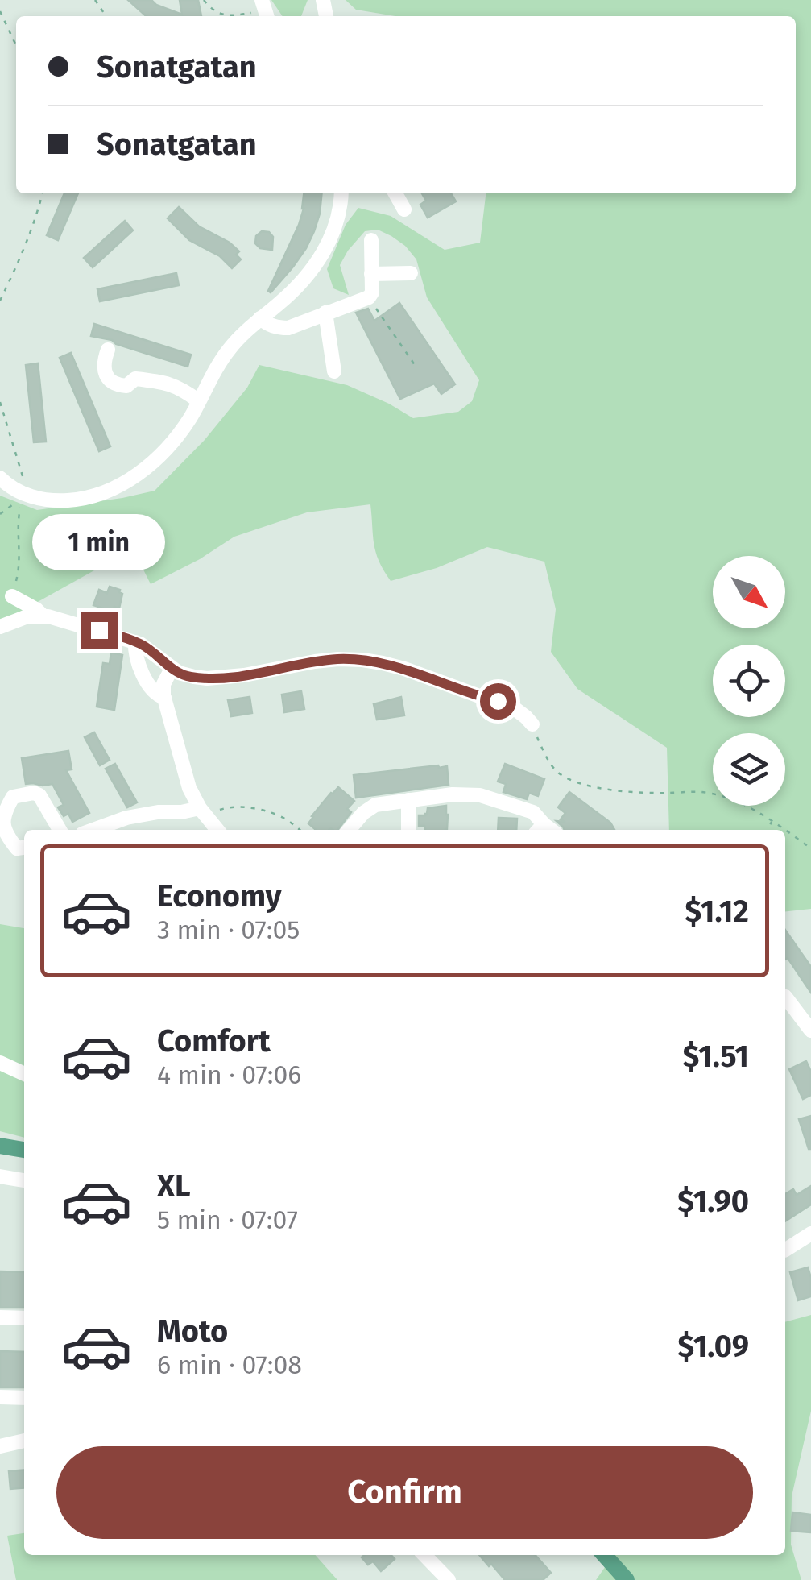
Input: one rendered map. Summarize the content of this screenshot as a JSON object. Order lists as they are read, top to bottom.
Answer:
{
  "north": "bottom right",
  "page": {
    "banner": ["Sonatgatan", "Sonatgatan"],
    "bubble": "1 min",
    "list": [
      {
        "name": "Economy",
        "note": "3 min · 07:05",
        "value": "$1.12"
      },
      {
        "name": "Comfort",
        "note": "4 min · 07:06",
        "value": "$1.51"
      },
      {
        "name": "XL",
        "note": "5 min · 07:07",
        "value": "$1.90"
      },
      {
        "name": "Moto",
        "note": "6 min · 07:08",
        "value": "$1.09"
      }
    ],
    "buttons": "Confirm"
  }
}
